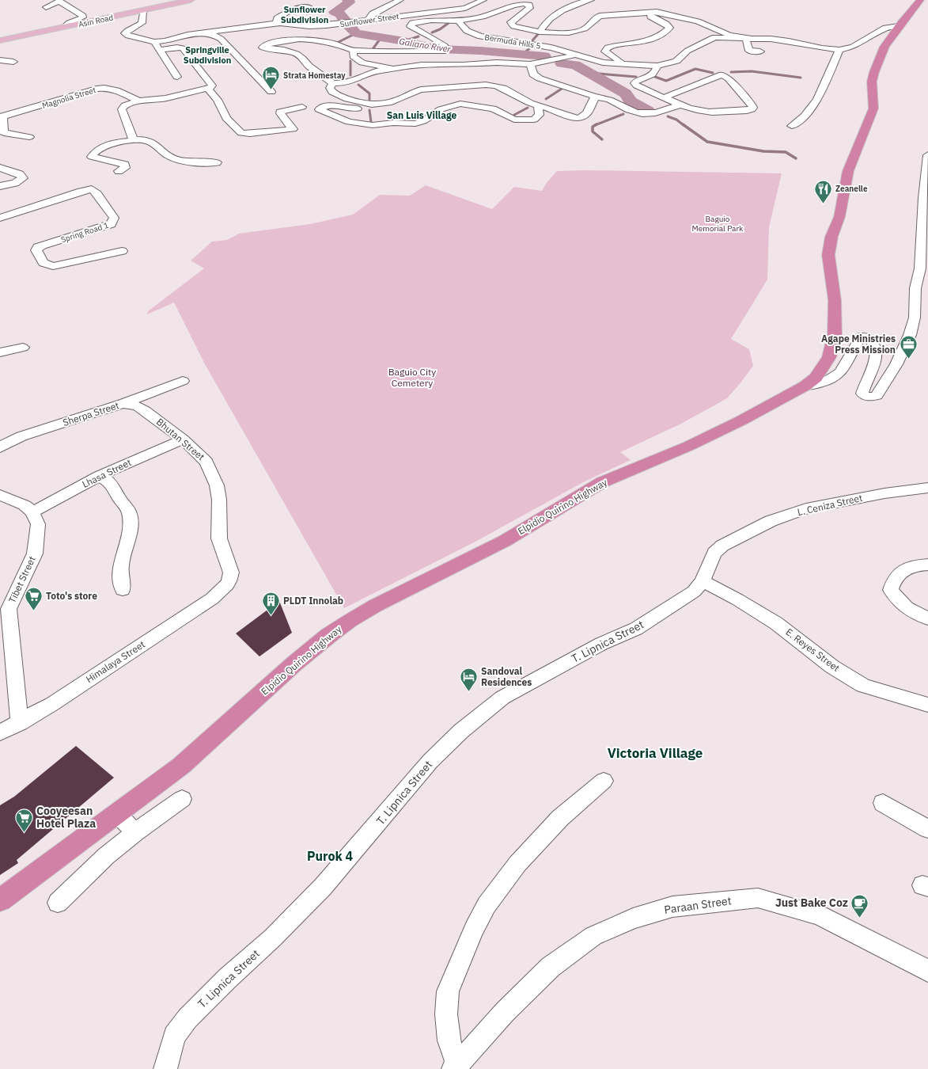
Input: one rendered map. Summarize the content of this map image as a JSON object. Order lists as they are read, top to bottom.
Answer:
{
  "streets": {
    "highway": ["Elpidio Quirino Highway"],
    "main road": ["Asin Road"],
    "street": [
      "Sunflower Street",
      "Bermuda Hills 5",
      "Magnolia Street",
      "Spring Road 1",
      "Sherpa Street",
      "Bhutan Street",
      "Lhasa Street",
      "L. Ceniza Street",
      "Tibet Street",
      "T. Lipnica Street",
      "E. Reyes Street",
      "Himalaya Street",
      "Paraan Street"
    ]
  },
  "crossings": [
    ["Sunflower Street", "Asin Road"],
    ["Sherpa Street", "Bhutan Street"],
    ["Bhutan Street", "Lhasa Street"],
    ["Bhutan Street", "Himalaya Street"],
    ["Lhasa Street", "Tibet Street"],
    ["L. Ceniza Street", "T. Lipnica Street"],
    ["L. Ceniza Street", "E. Reyes Street"],
    ["Tibet Street", "Himalaya Street"],
    ["T. Lipnica Street", "E. Reyes Street"]
  ],
  "districts": [
    "Sunflower Subdivision",
    "Springville Subdivision",
    "San Luis Village",
    "Victoria Village",
    "Purok 4"
  ],
  "water": ["Galiano River"],
  "parks": ["Baguio Memorial Park", "Baguio City Cemetery"],
  "places": {
    "hotel": ["Strata Homestay", "Sandoval Residences"],
    "restaurant": ["Zeanelle"],
    "office": ["Agape Ministries Press Mission"],
    "supermarket": ["Toto's store", "Cooyeesan Hotel Plaza"],
    "building": ["PLDT Innolab"],
    "cafe": ["Just Bake Coz"]
  }
}
